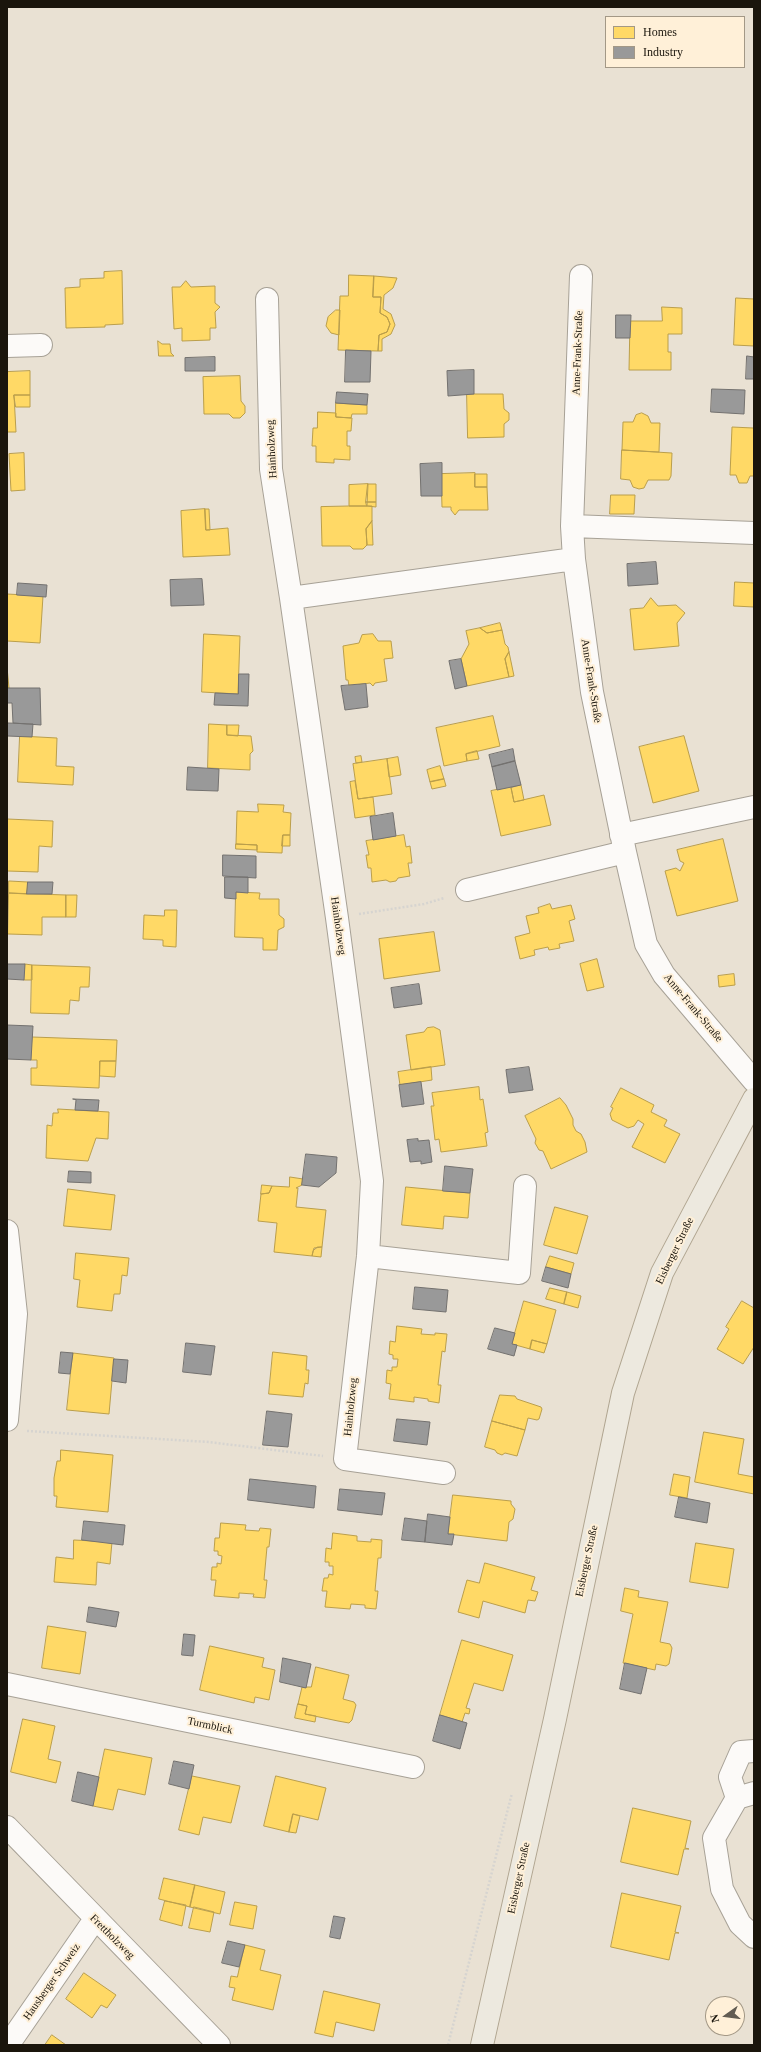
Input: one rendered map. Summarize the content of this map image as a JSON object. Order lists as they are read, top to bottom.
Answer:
{
  "streets": {
    "main road": ["Eisberger Straße"],
    "street": [
      "Anne-Frank-Straße",
      "Hainholzweg",
      "Turmblick",
      "Frettholzweg",
      "Hausberger Schweiz"
    ]
  },
  "crossings": [
    ["Frettholzweg", "Hausberger Schweiz"]
  ],
  "legend": ["Homes", "Industry"],
  "north": "left"
}
